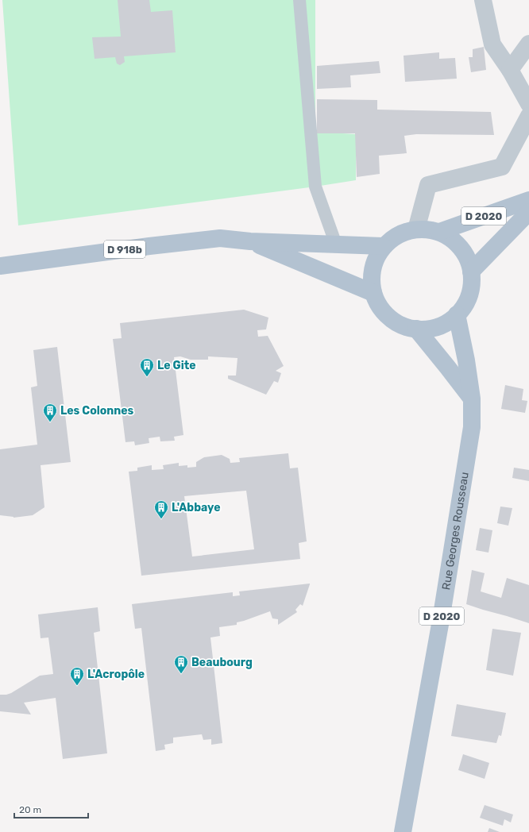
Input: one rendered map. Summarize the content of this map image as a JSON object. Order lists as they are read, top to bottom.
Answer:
{
  "streets": {
    "main road": ["D 2020", "D 918b", "Rue Georges Rousseau"]
  },
  "crossings": [
    ["D 2020", "D 918b"],
    ["D 2020", "Rue Georges Rousseau"],
    ["D 918b", "Rue Georges Rousseau"]
  ],
  "places": {
    "building": [
      "Le Gite",
      "Les Colonnes",
      "L'Abbaye",
      "Beaubourg",
      "L'Acropôle"
    ]
  },
  "scale_bar": "20 m"
}
